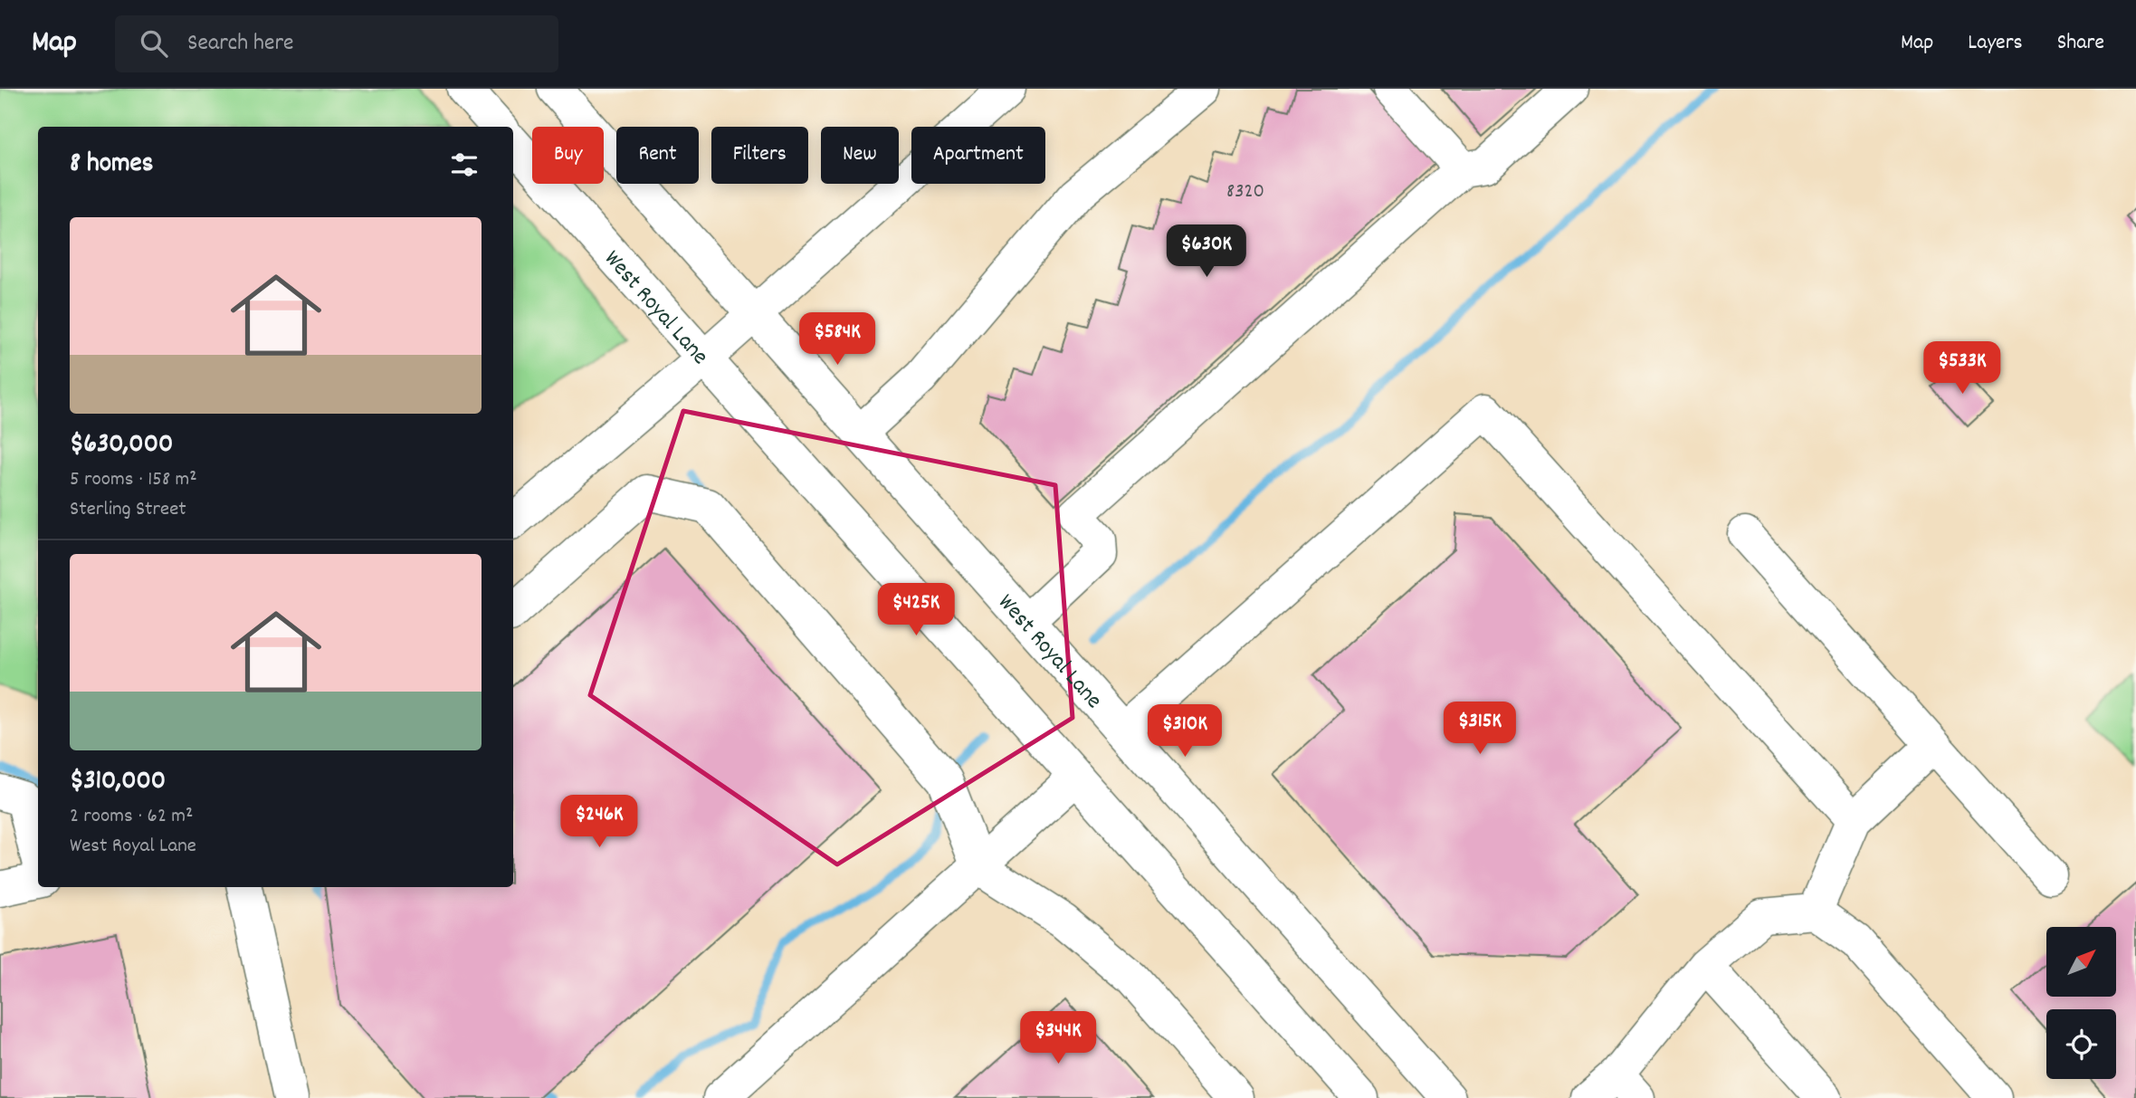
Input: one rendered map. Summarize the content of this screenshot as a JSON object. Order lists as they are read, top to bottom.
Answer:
{
  "streets": {
    "main road": ["West Royal Lane"]
  },
  "house_numbers": ["8320"],
  "north": "top right",
  "page": {
    "header": "Map",
    "search": "Search here",
    "nav": ["Map", "Layers", "Share"],
    "chip": [
      "Buy",
      "Rent",
      "Filters",
      "New",
      "Apartment"
    ],
    "heading": "8 homes",
    "list": [
      {
        "name": "$630,000",
        "note": "5 rooms · 158 m² · Sterling Street"
      },
      {
        "name": "$310,000",
        "note": "2 rooms · 62 m² · West Royal Lane"
      }
    ],
    "price": [
      "$630K",
      "$584K",
      "$533K",
      "$425K",
      "$315K",
      "$310K",
      "$246K",
      "$344K"
    ]
  }
}
